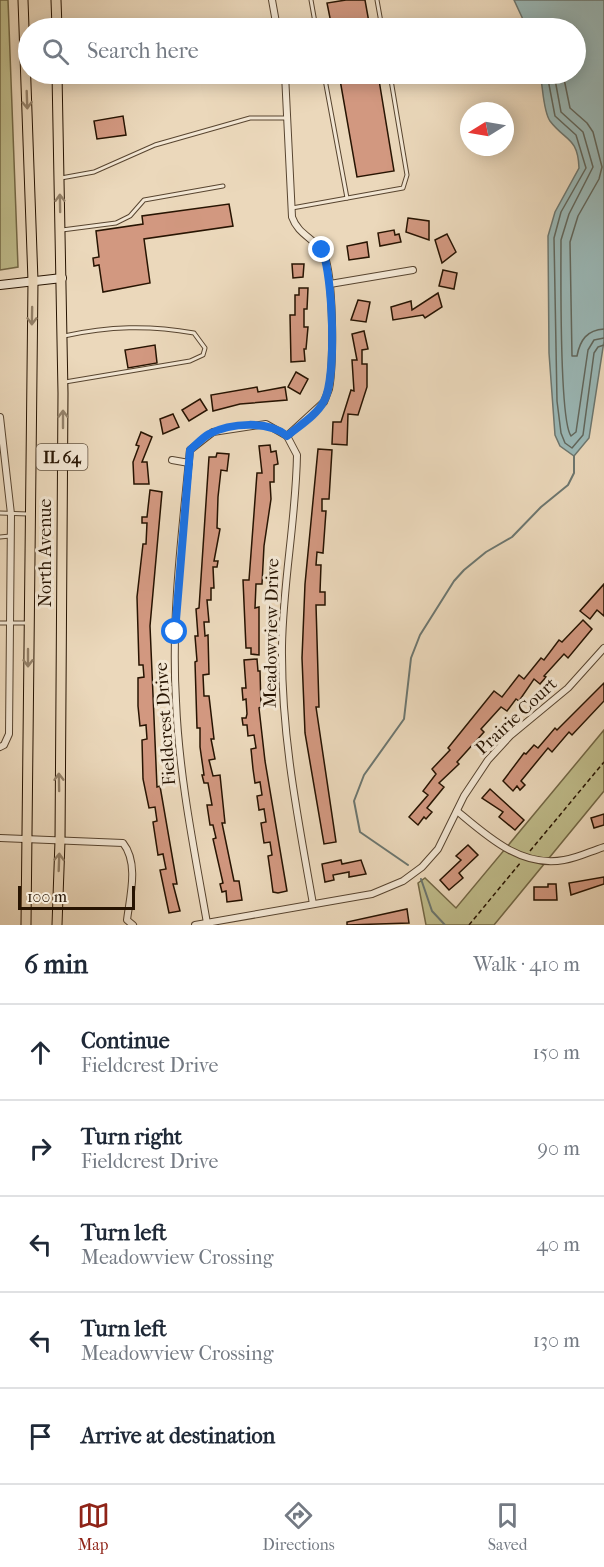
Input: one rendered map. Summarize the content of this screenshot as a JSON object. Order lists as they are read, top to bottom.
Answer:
{
  "streets": {
    "main road": ["IL 64", "North Avenue"],
    "street": ["Meadowview Drive", "Prairie Court", "Fieldcrest Drive"]
  },
  "crossings": [
    ["Meadowview Drive", "Prairie Court"],
    ["Meadowview Drive", "Fieldcrest Drive"],
    ["Prairie Court", "Fieldcrest Drive"]
  ],
  "scale_bar": "100 m",
  "north": "left",
  "page": {
    "search": "Search here",
    "scale": "100 m",
    "heading": ["6 min", "Walk · 410 m"],
    "list": [
      ["Continue", "Fieldcrest Drive", "150 m"],
      ["Turn right", "Fieldcrest Drive", "90 m"],
      ["Turn left", "Meadowview Crossing", "40 m"],
      ["Turn left", "Meadowview Crossing", "130 m"],
      "Arrive at destination"
    ],
    "nav": ["Map", "Directions", "Saved"]
  }
}
